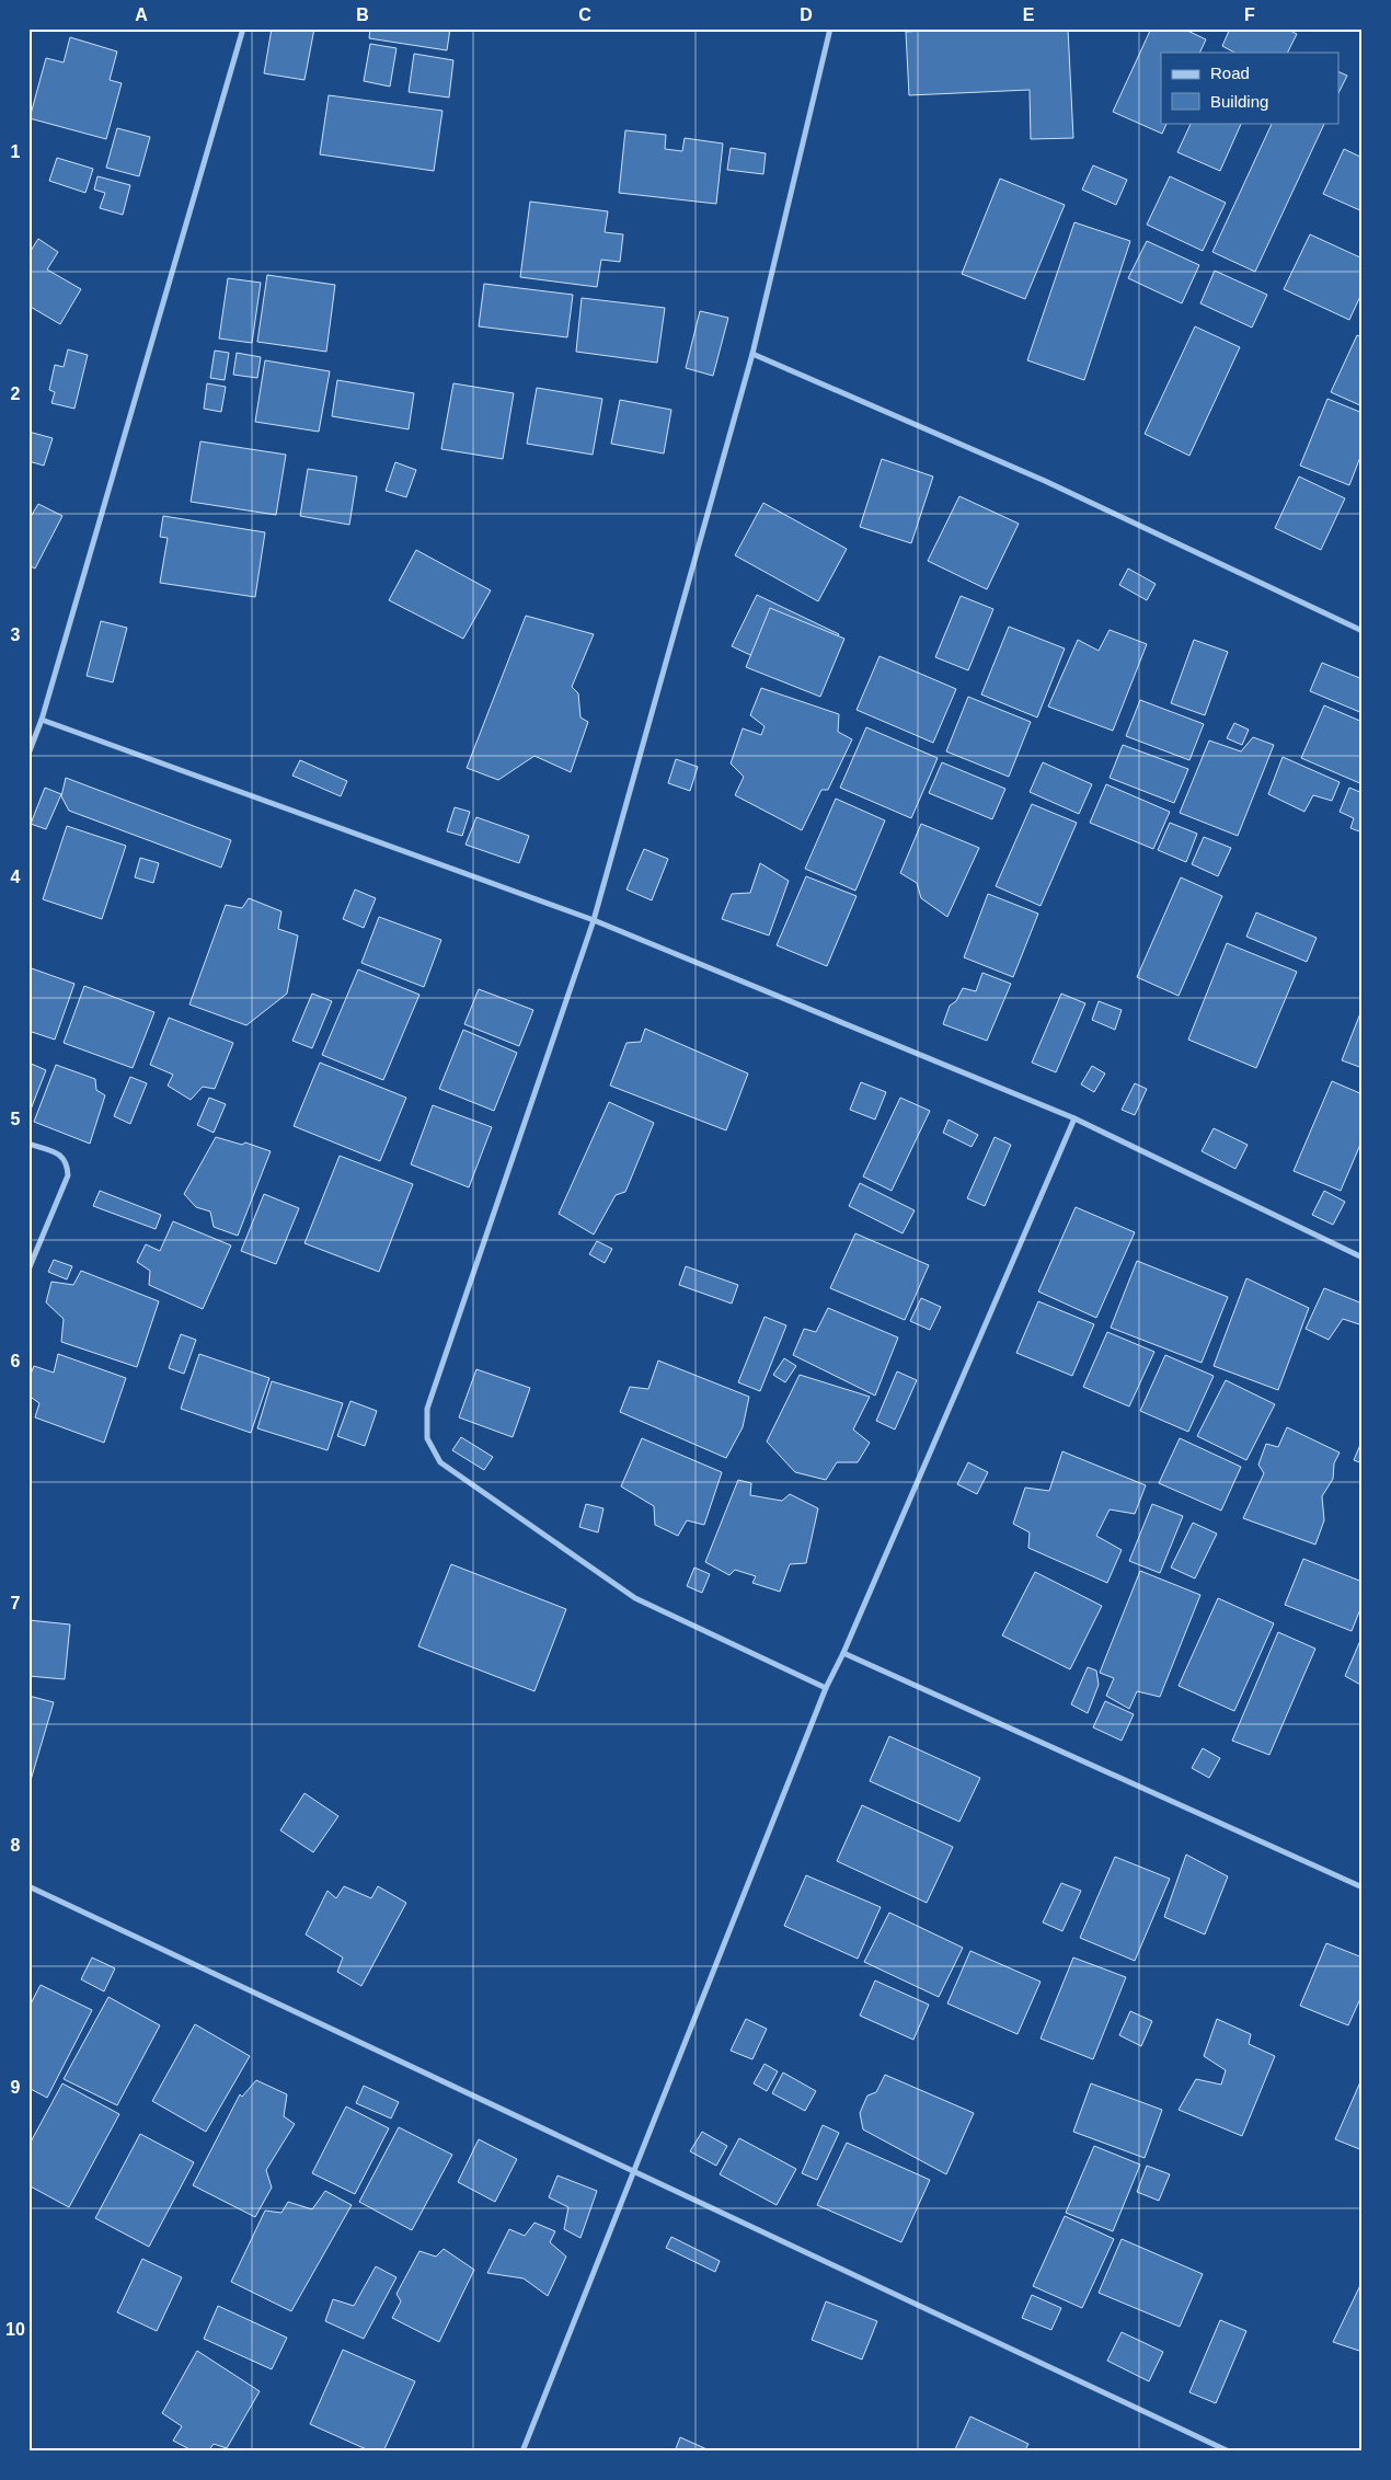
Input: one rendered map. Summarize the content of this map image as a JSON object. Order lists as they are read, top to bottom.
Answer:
{
  "legend": ["Road", "Building"],
  "grid": {
    "columns": [
      "A",
      "B",
      "C",
      "D",
      "E",
      "F"
    ],
    "rows": [
      "1",
      "2",
      "3",
      "4",
      "5",
      "6",
      "7",
      "8",
      "9",
      "10"
    ]
  }
}
